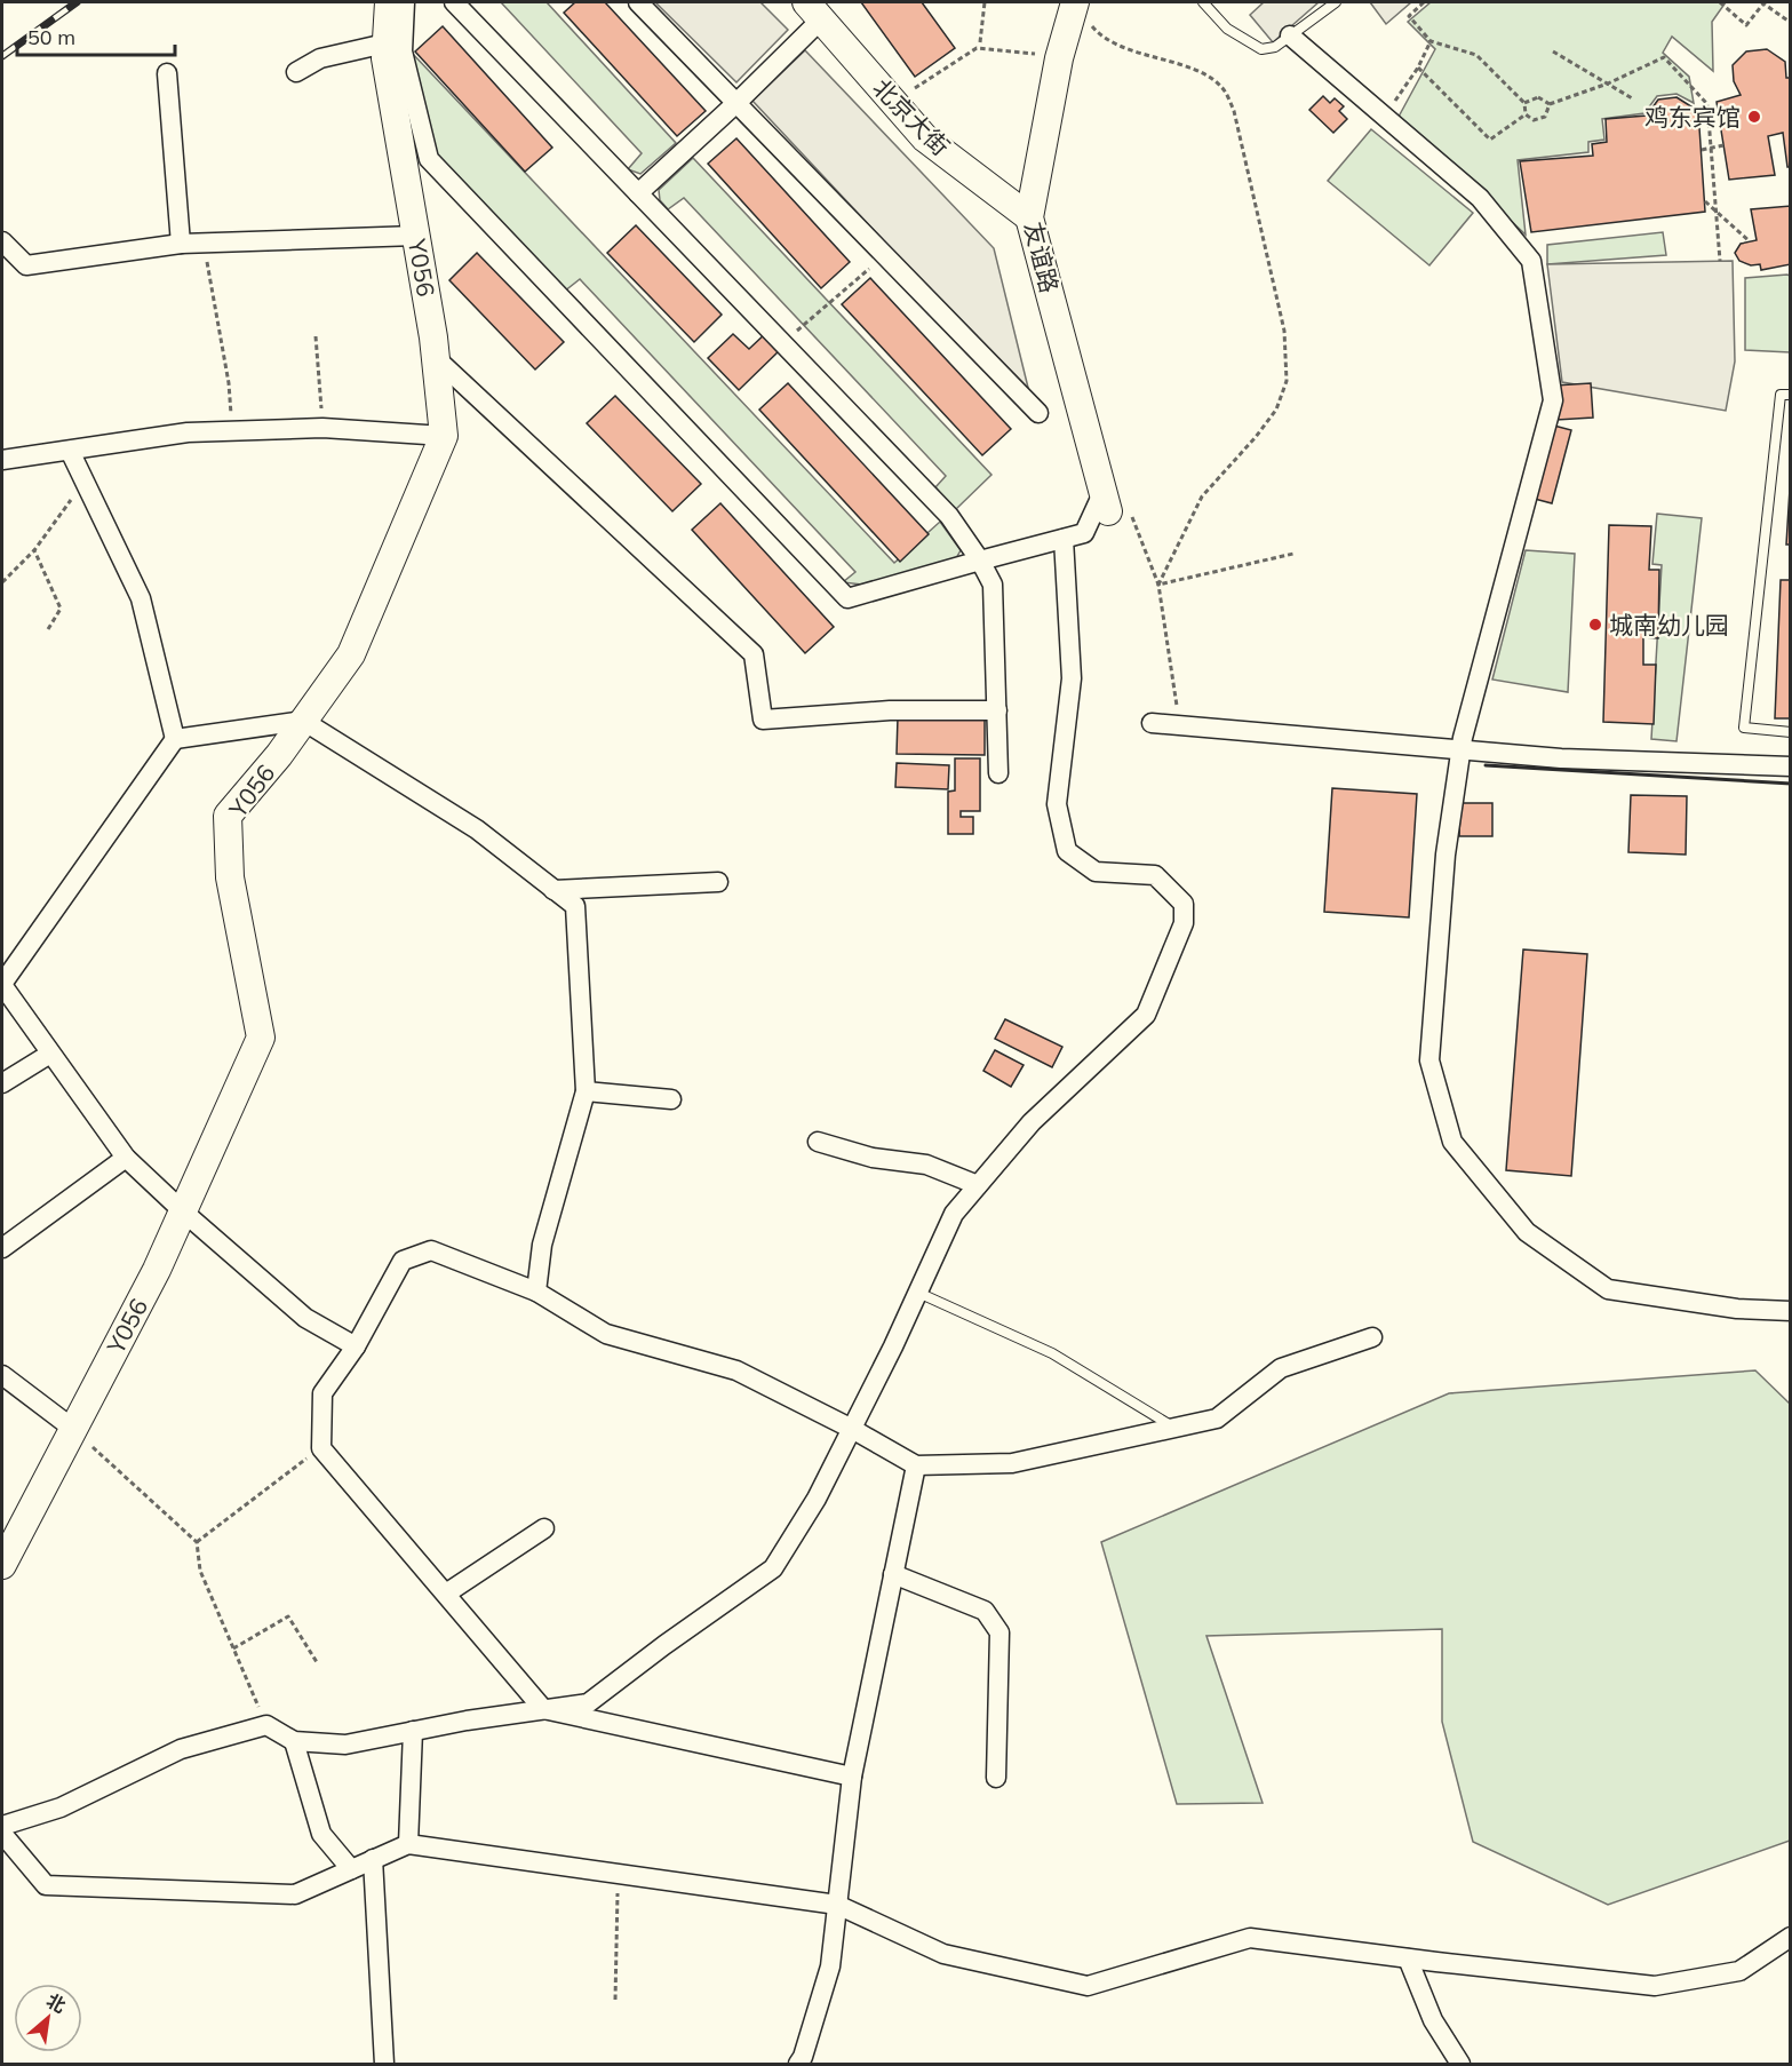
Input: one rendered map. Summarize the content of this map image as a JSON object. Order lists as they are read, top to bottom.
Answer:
{
  "streets": {
    "street": ["北京大街", "友谊路", "Y056"]
  },
  "crossings": [
    ["北京大街", "友谊路"]
  ],
  "places": ["鸡东宾馆", "城南幼儿园"],
  "scale_bar": "50 m",
  "north": "top right"
}
